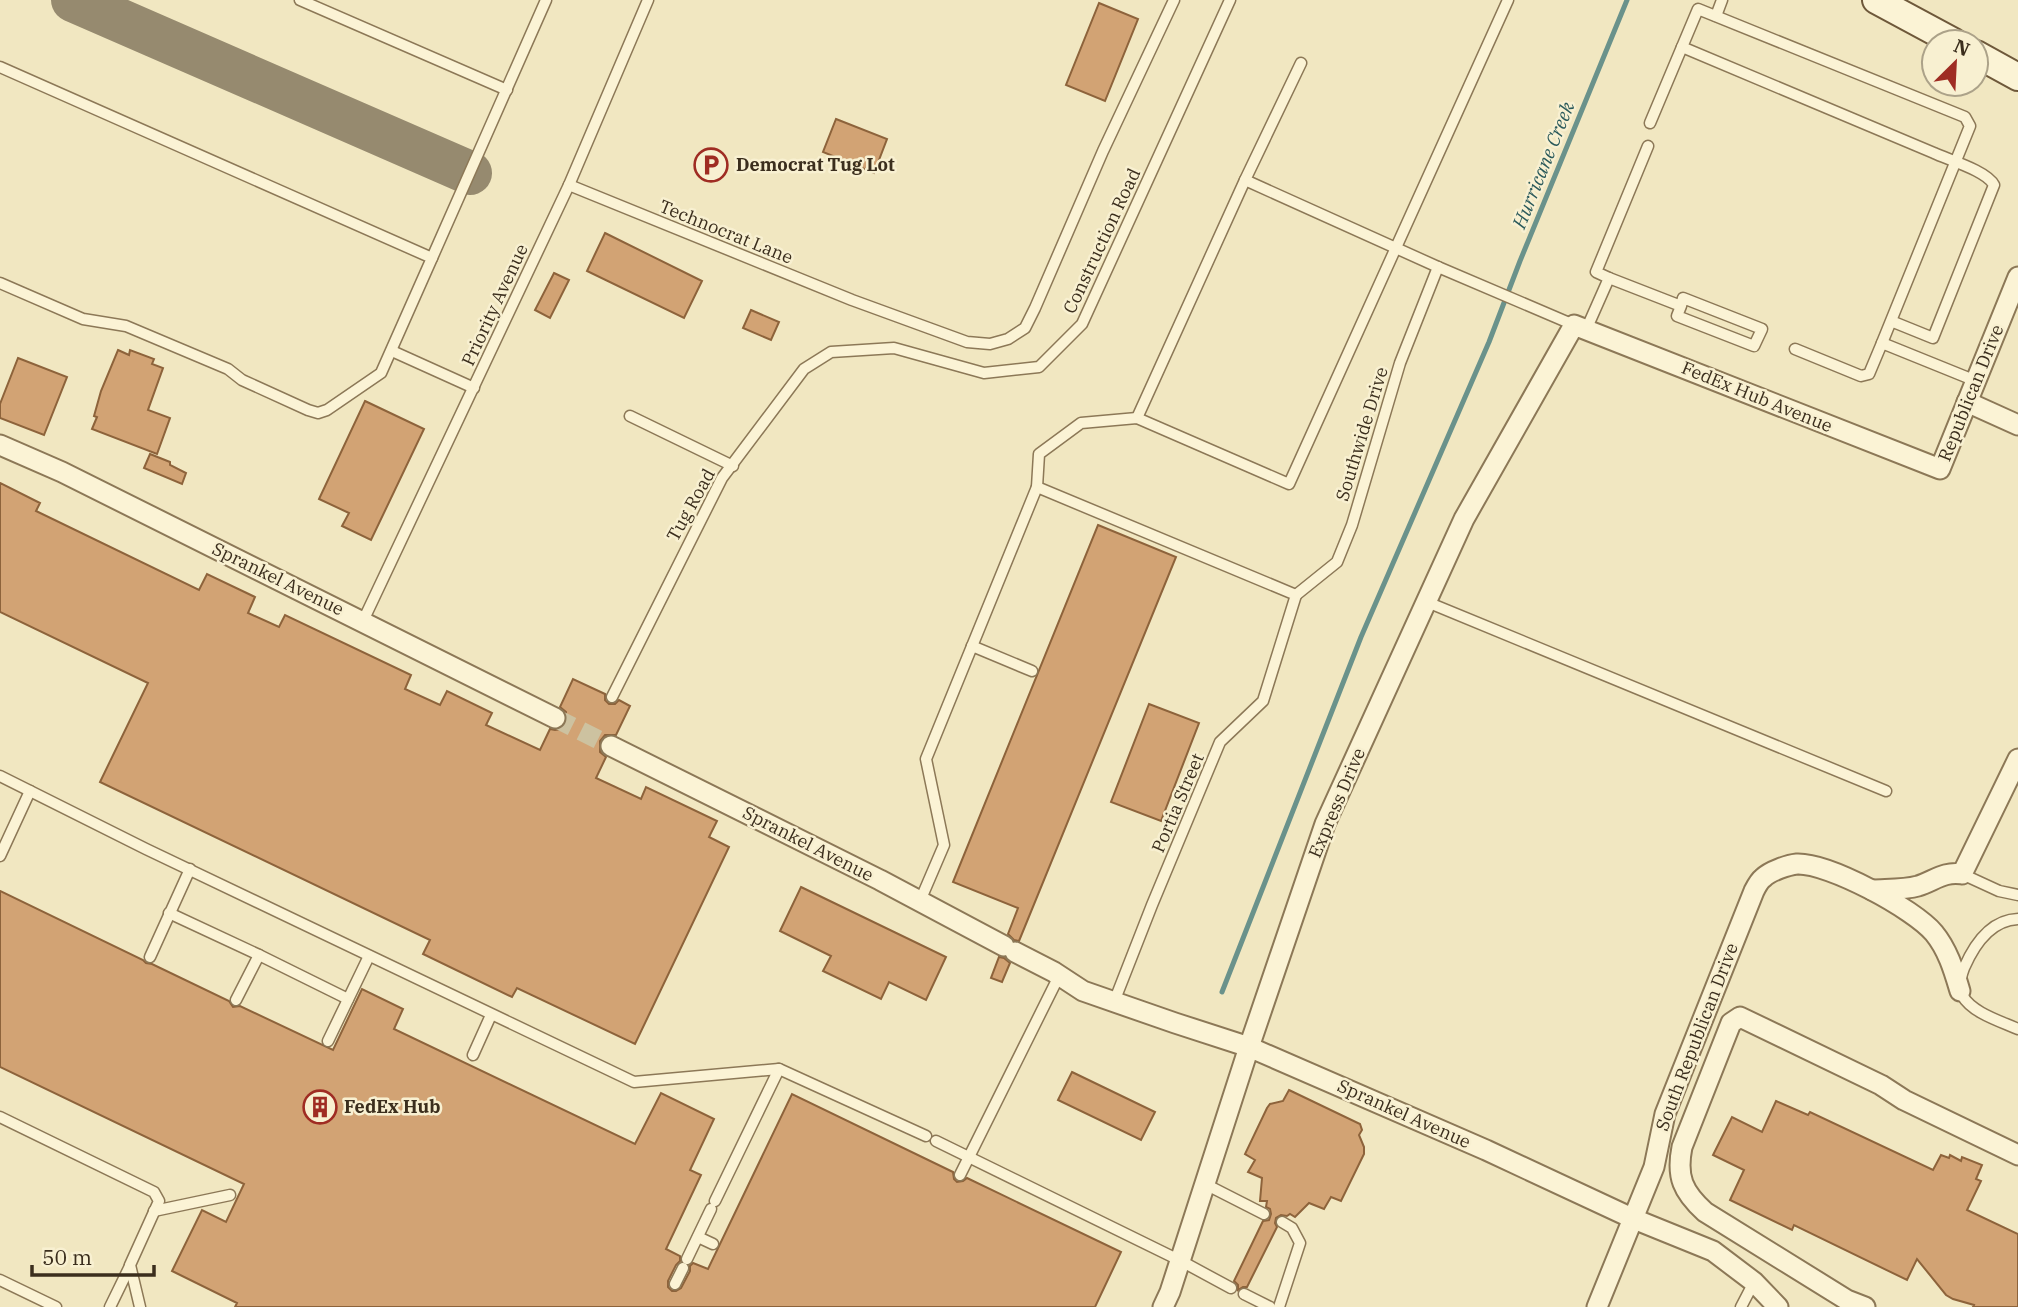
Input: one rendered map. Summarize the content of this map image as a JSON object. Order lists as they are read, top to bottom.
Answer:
{
  "streets": {
    "street": [
      "Republican Drive",
      "FedEx Hub Avenue",
      "Sprankel Avenue",
      "Express Drive",
      "South Republican Drive"
    ],
    "lane": [
      "Technocrat Lane",
      "Construction Road",
      "Priority Avenue",
      "Southwide Drive",
      "Tug Road",
      "Portia Street"
    ]
  },
  "crossings": [
    ["Technocrat Lane", "Priority Avenue"],
    ["Construction Road", "Tug Road"],
    ["Priority Avenue", "Sprankel Avenue"],
    ["Republican Drive", "FedEx Hub Avenue"],
    ["FedEx Hub Avenue", "Express Drive"],
    ["Southwide Drive", "Portia Street"],
    ["Sprankel Avenue", "Portia Street"],
    ["Sprankel Avenue", "Express Drive"],
    ["Sprankel Avenue", "South Republican Drive"]
  ],
  "water": ["Hurricane Creek"],
  "places": {
    "parking": ["Democrat Tug Lot"],
    "building": ["FedEx Hub"]
  },
  "scale_bar": "50 m",
  "north": "top right"
}
